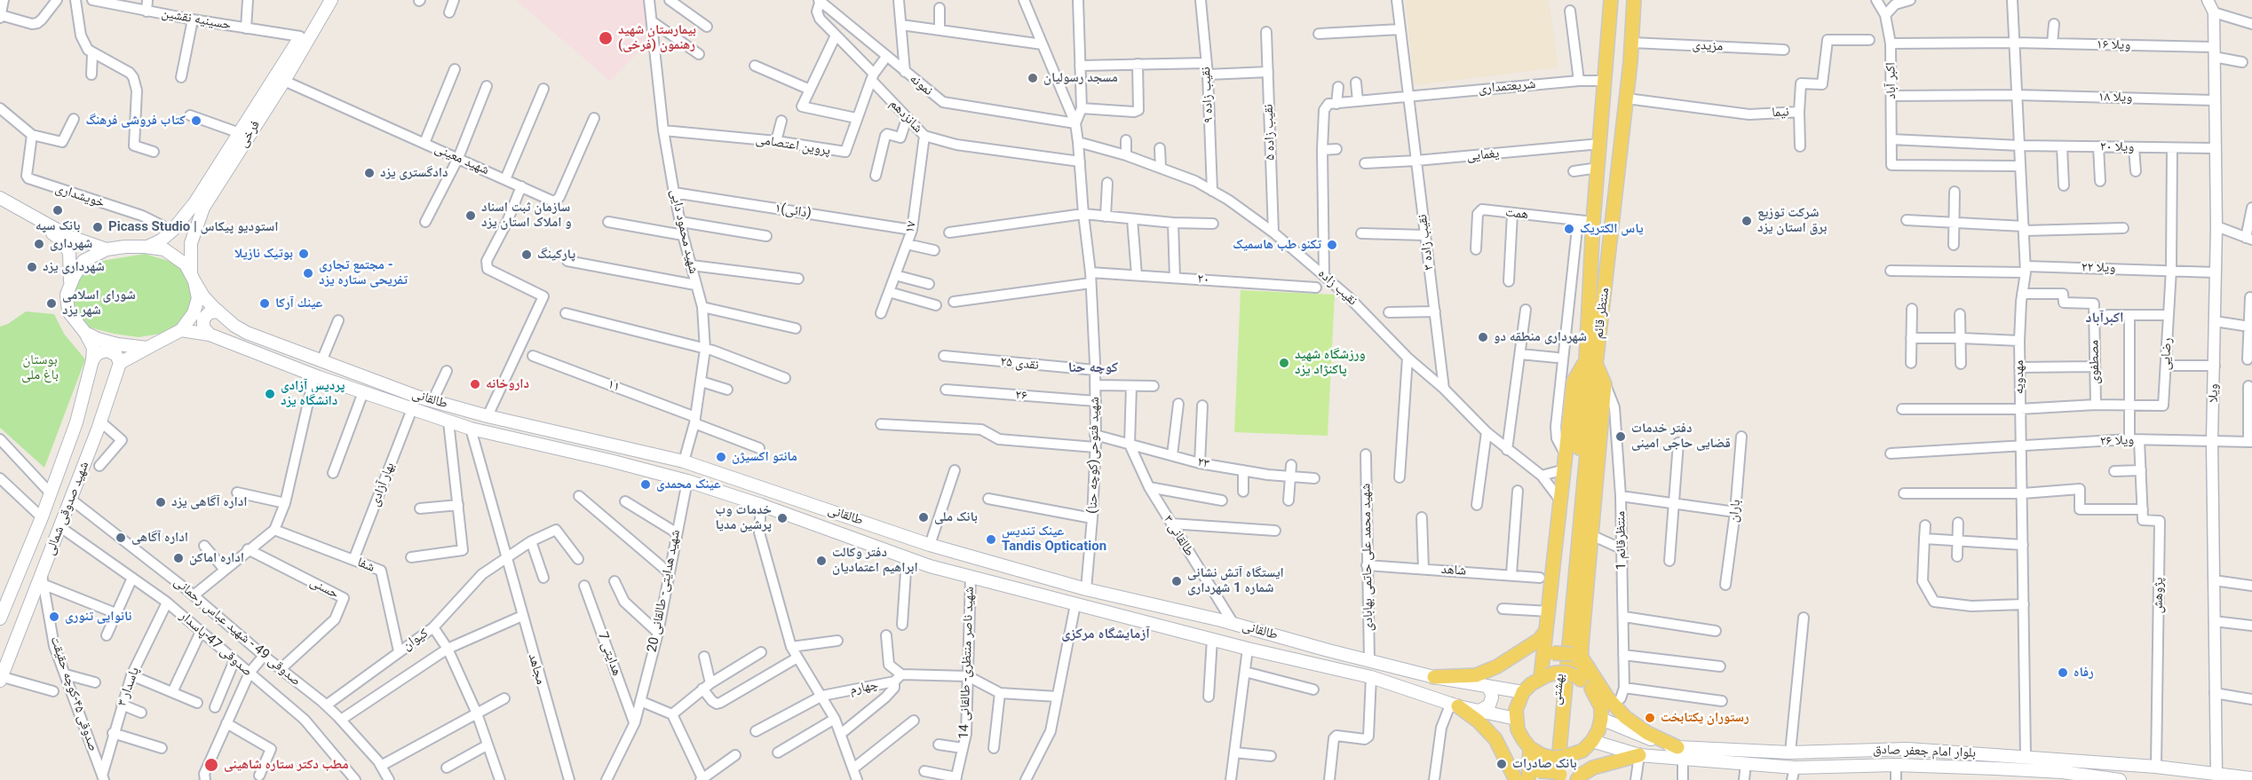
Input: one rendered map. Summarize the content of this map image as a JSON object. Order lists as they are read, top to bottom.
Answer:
{
  "streets": {
    "main road": [
      "فرخی",
      "منتظر قائم",
      "طالقانی",
      "شهید صدوقی شمالی",
      "بهشتی",
      "بلوار امام جعفر صادق"
    ],
    "street": [
      "حسینیه نقشین",
      "ویلا ۱۶",
      "مزیدی",
      "اکبر آباد",
      "نمونه",
      "شریعتمداری",
      "نقیب زاده ۹",
      "ویلا ۱۸",
      "نیما",
      "شانزدهم",
      "نقیب زاده ۵",
      "پروین اعتصامی",
      "ویلا ۲۰",
      "یغمایی",
      "شهید معینی",
      "خویشداری",
      "۱(دائی)",
      "همت",
      "۱۷",
      "شهید محمود دایی",
      "نقیب زاده ۳",
      "ویلا ۲۲",
      "۲۰",
      "نقیب زاده",
      "رضایی",
      "مصطفوی",
      "۲۵ نقدی",
      "مهدویه",
      "۱۱",
      "ویلا",
      "۲۶",
      "ویلا ۲۶",
      "(کوچه حنا)شهید فتوحی",
      "۲۳",
      "بهار آزادی",
      "باران",
      "طالقانی ۳",
      "منتظرقائم 1",
      "شهید محمد علی حاتمی بهابادی",
      "شفا",
      "شاهد",
      "حسنی",
      "شهید هدایتی- طالقانی 20",
      "پژوهش",
      "صدوقی 49 - شهید عباس رحمانی",
      "کیوان",
      "صدوقی 47-پاسدار",
      "هدایتی 7",
      "شهید ناصر منتظری- طالقانی 14",
      "مجاهد",
      "پاسدار ۳",
      "چهارم",
      "صدوقی ۴۵-کوچه حقیقت"
    ]
  },
  "crossings": [
    ["حسینیه نقشین", "فرخی"],
    ["ویلا ۱۶", "اکبر آباد"],
    ["ویلا ۱۶", "مهدویه"],
    ["ویلا ۱۶", "ویلا"],
    ["مزیدی", "منتظر قائم"],
    ["اکبر آباد", "ویلا ۱۸"],
    ["اکبر آباد", "ویلا ۲۰"],
    ["اکبر آباد", "مهدویه"],
    ["نمونه", "شانزدهم"],
    ["نمونه", "پروین اعتصامی"],
    ["نمونه", "(کوچه حنا)شهید فتوحی"],
    ["شریعتمداری", "نقیب زاده ۳"],
    ["شریعتمداری", "منتظر قائم"],
    ["نقیب زاده ۹", "نقیب زاده"],
    ["ویلا ۱۸", "مهدویه"],
    ["ویلا ۱۸", "ویلا"],
    ["نیما", "منتظر قائم"],
    ["شانزدهم", "پروین اعتصامی"],
    ["شانزدهم", "۱۷"],
    ["شانزدهم", "(کوچه حنا)شهید فتوحی"],
    ["نقیب زاده ۵", "نقیب زاده"],
    ["فرخی", "شهید معینی"],
    ["فرخی", "خویشداری"],
    ["فرخی", "طالقانی"],
    ["فرخی", "شهید صدوقی شمالی"],
    ["پروین اعتصامی", "شهید محمود دایی"],
    ["ویلا ۲۰", "رضایی"],
    ["ویلا ۲۰", "مهدویه"],
    ["ویلا ۲۰", "ویلا"],
    ["یغمایی", "نقیب زاده ۳"],
    ["یغمایی", "منتظر قائم"],
    ["۱(دائی)", "۱۷"],
    ["۱(دائی)", "شهید محمود دایی"],
    ["همت", "منتظر قائم"],
    ["شهید محمود دایی", "۱۱"],
    ["شهید محمود دایی", "طالقانی"],
    ["نقیب زاده ۳", "نقیب زاده"],
    ["ویلا ۲۲", "رضایی"],
    ["ویلا ۲۲", "مهدویه"],
    ["ویلا ۲۲", "ویلا"],
    ["۲۰", "(کوچه حنا)شهید فتوحی"],
    ["نقیب زاده", "(کوچه حنا)شهید فتوحی"],
    ["منتظر قائم", "بهشتی"],
    ["مصطفوی", "مهدویه"],
    ["۲۵ نقدی", "(کوچه حنا)شهید فتوحی"],
    ["مهدویه", "ویلا ۲۶"],
    ["مهدویه", "بلوار امام جعفر صادق"],
    ["ویلا", "ویلا ۲۶"],
    ["ویلا", "بلوار امام جعفر صادق"],
    ["۲۶", "(کوچه حنا)شهید فتوحی"],
    ["طالقانی", "(کوچه حنا)شهید فتوحی"],
    ["طالقانی", "بهار آزادی"],
    ["طالقانی", "شهید صدوقی شمالی"],
    ["طالقانی", "طالقانی ۳"],
    ["طالقانی", "شهید محمد علی حاتمی بهابادی"],
    ["طالقانی", "شهید هدایتی- طالقانی 20"],
    ["طالقانی", "شهید ناصر منتظری- طالقانی 14"],
    ["طالقانی", "مجاهد"],
    ["طالقانی", "بلوار امام جعفر صادق"],
    ["(کوچه حنا)شهید فتوحی", "۲۳"],
    ["۲۳", "طالقانی ۳"],
    ["بهار آزادی", "شفا"],
    ["شهید صدوقی شمالی", "صدوقی 49 - شهید عباس رحمانی"],
    ["شهید صدوقی شمالی", "صدوقی 47-پاسدار"],
    ["شهید صدوقی شمالی", "صدوقی ۴۵-کوچه حقیقت"],
    ["شهید محمد علی حاتمی بهابادی", "شاهد"],
    ["شفا", "کیوان"],
    ["حسنی", "صدوقی 49 - شهید عباس رحمانی"],
    ["شهید هدایتی- طالقانی 20", "هدایتی 7"],
    ["پژوهش", "بلوار امام جعفر صادق"],
    ["صدوقی 49 - شهید عباس رحمانی", "کیوان"],
    ["صدوقی 47-پاسدار", "پاسدار ۳"],
    ["پاسدار ۳", "صدوقی ۴۵-کوچه حقیقت"]
  ],
  "districts": ["اکبرآباد", "کوچه حنا", "آزمایشگاه مرکزی"],
  "parks": ["بوستان باغ ملی"],
  "places": [
    "بیمارستان شهید رهنمون (فرخی)",
    "مسجد رسولیان",
    "کتاب فروشی فرهنگ",
    "دادگستری یزد",
    "بانک سپه",
    "سازمان ثبت اسناد و املاک استان یزد",
    "شرکت توزیع برق استان یزد",
    "Picass Studio | استودیو پیکاس",
    "یاس الکتریک",
    "شهرداری",
    "تکنو طب هاسمیک",
    "بوتیک نازیلا",
    "پارکینگ",
    "شهرداری یزد",
    "مجتمع تجاری - تفریحی ستاره یزد",
    "شورای اسلامی شهر یزد",
    "عينك آركا",
    "شهرداری منطقه دو",
    "ورزشگاه شهید پاکنژاد یزد",
    "داروخانه",
    "پردیس آزادی دانشگاه یزد",
    "دفتر خدمات قضایی حاجی امینی",
    "مانتو اكسيژن",
    "عینک محمدی",
    "اداره آگاهی یزد",
    "بانک ملی",
    "خدمات وب پرشین مدیا",
    "اداره آگاهی",
    "عینک تندیس Tandis Optication",
    "اداره اماکن",
    "دفتر وکالت ابراهیم اعتمادیان",
    "ایستگاه آتش نشانی شماره 1 شهرداری",
    "نانوایی تنوری",
    "رفاه",
    "رستوران یکتابخت",
    "بانک صادرات",
    "مطب دکتر ستاره شاهینی"
  ]
}
